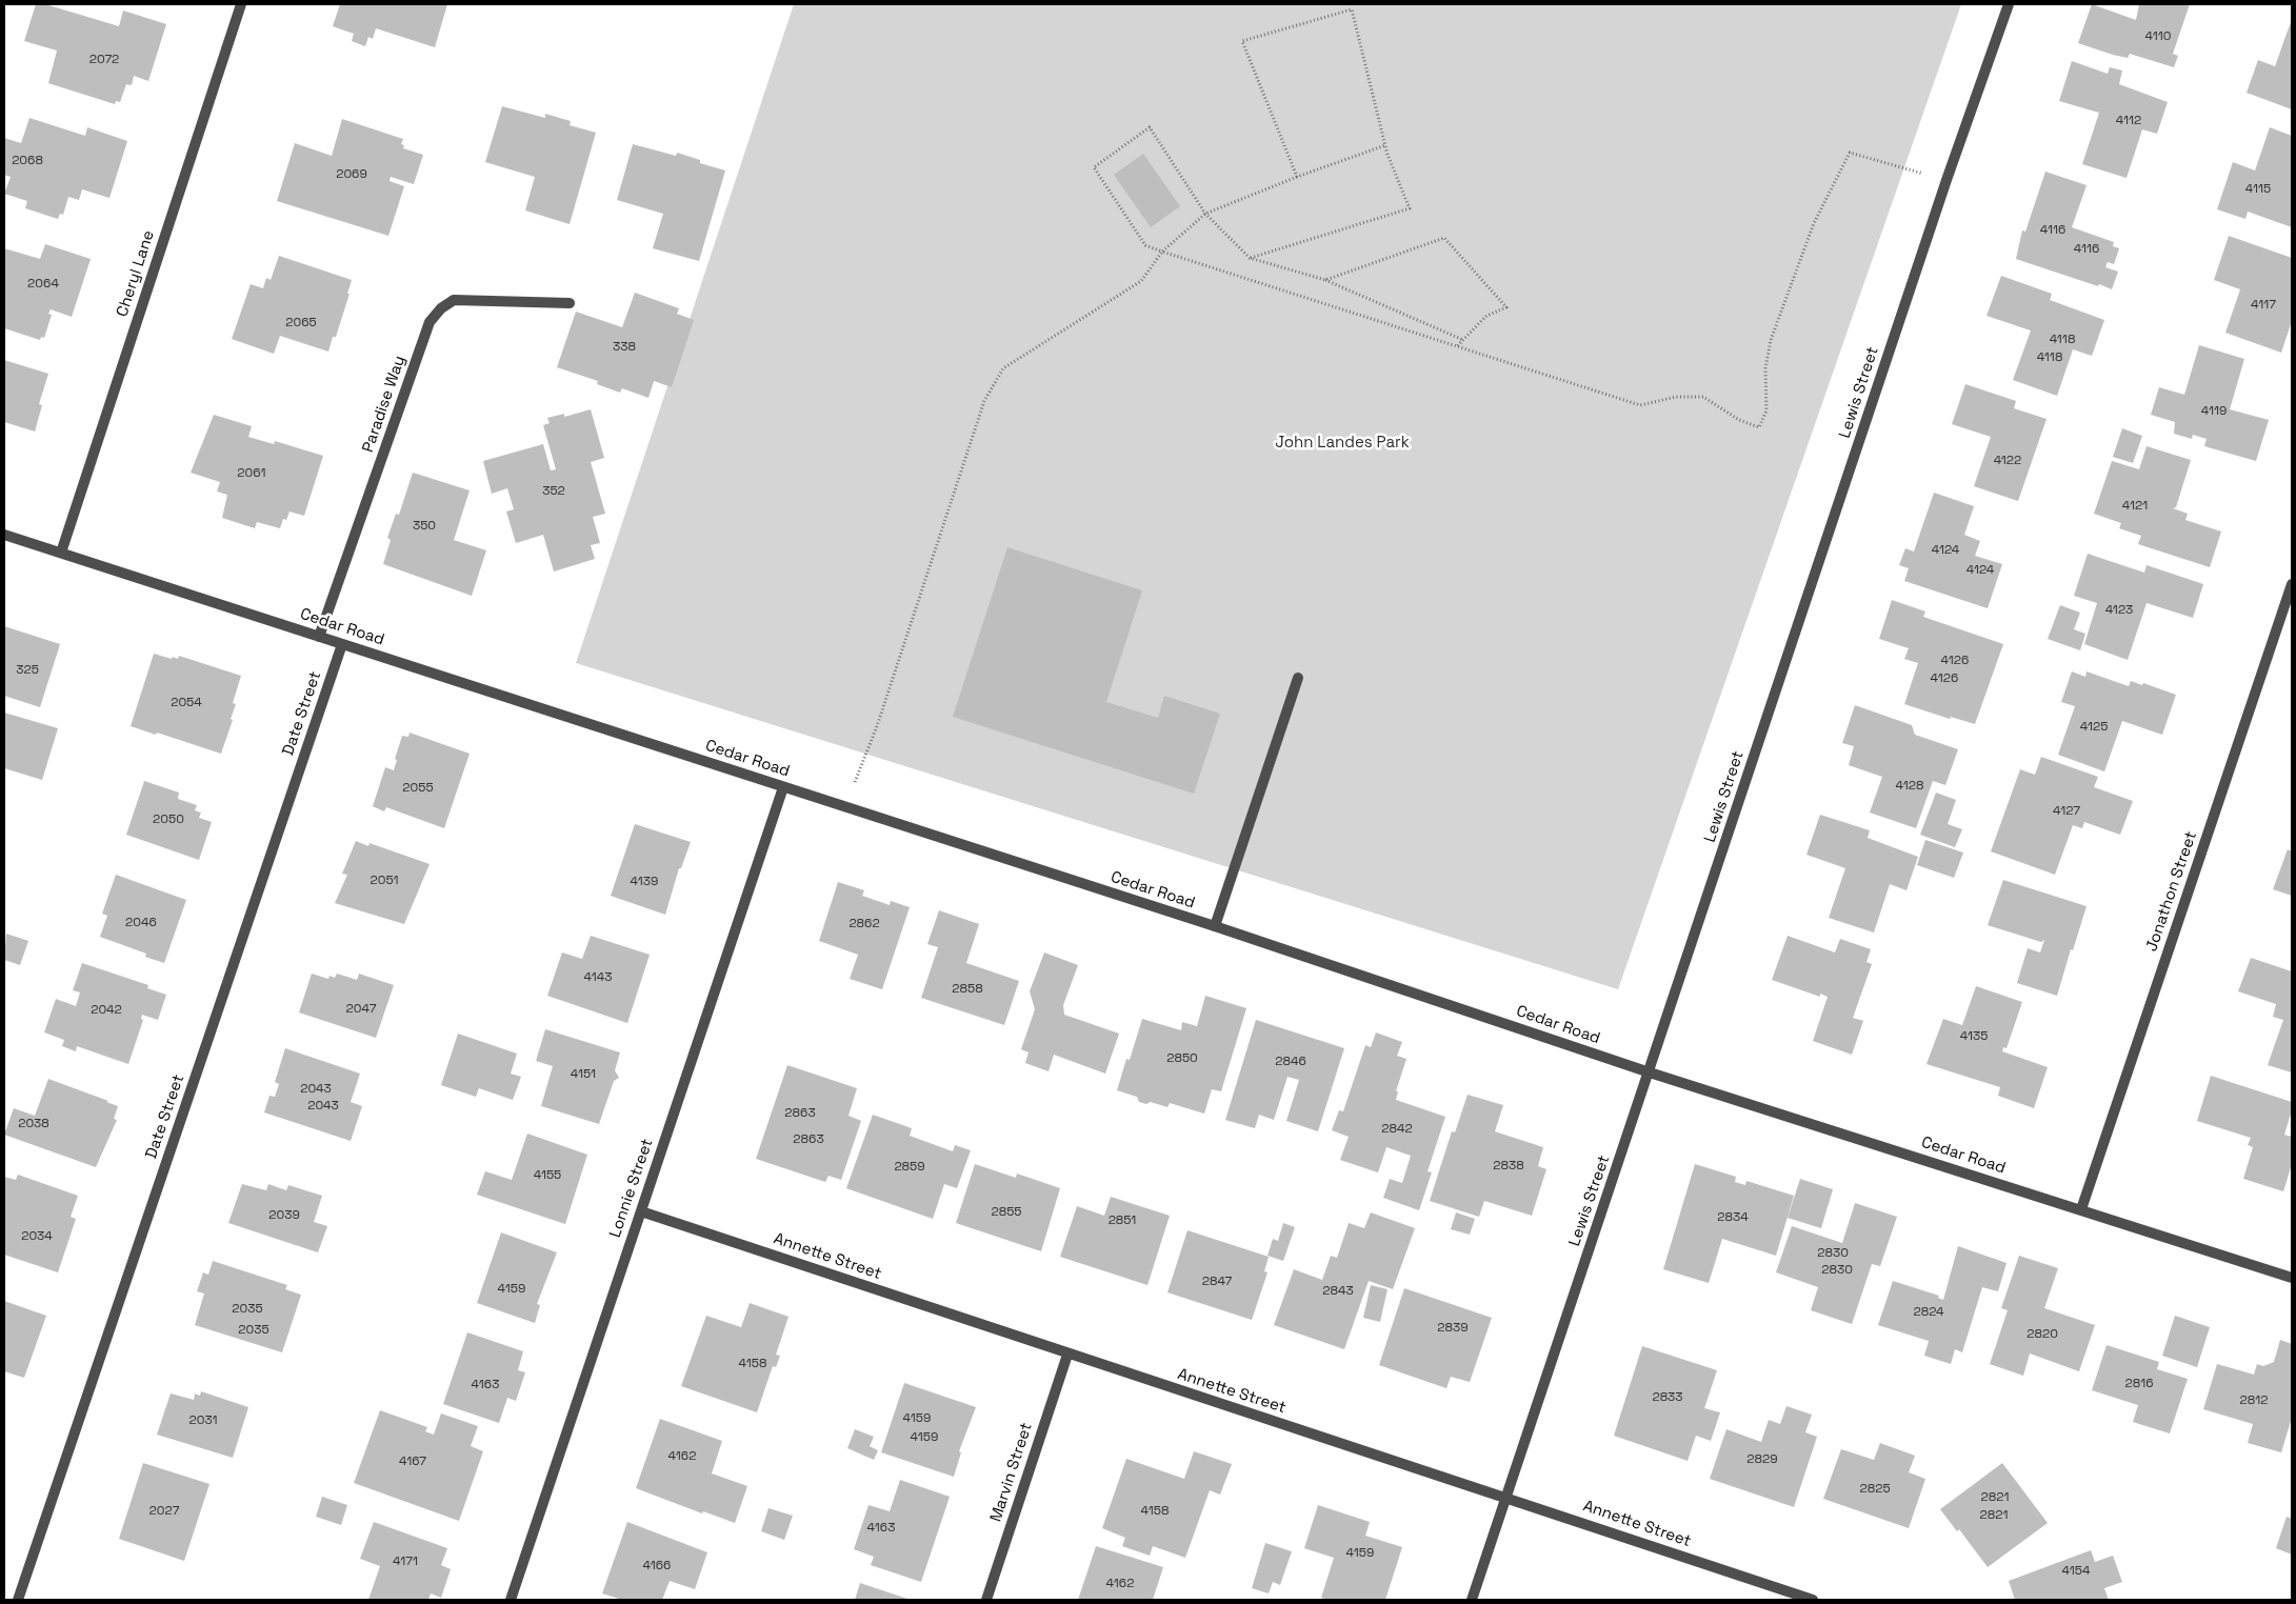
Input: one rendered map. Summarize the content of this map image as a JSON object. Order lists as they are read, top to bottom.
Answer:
{
  "streets": {
    "street": [
      "Cheryl Lane",
      "Lewis Street",
      "Paradise Way",
      "Cedar Road",
      "Date Street",
      "Jonathon Street",
      "Lonnie Street",
      "Annette Street",
      "Marvin Street"
    ]
  },
  "crossings": [
    ["Cheryl Lane", "Cedar Road"],
    ["Lewis Street", "Cedar Road"],
    ["Lewis Street", "Annette Street"],
    ["Paradise Way", "Cedar Road"],
    ["Cedar Road", "Date Street"],
    ["Cedar Road", "Jonathon Street"],
    ["Cedar Road", "Lonnie Street"],
    ["Lonnie Street", "Annette Street"],
    ["Annette Street", "Marvin Street"]
  ],
  "parks": ["John Landes Park"],
  "house_numbers": [
    "4110",
    "2072",
    "4112",
    "2068",
    "2069",
    "4115",
    "4116",
    "4116",
    "2064",
    "4117",
    "2065",
    "4118",
    "338",
    "4118",
    "4119",
    "4122",
    "2061",
    "352",
    "4121",
    "350",
    "4124",
    "4124",
    "4123",
    "4126",
    "325",
    "4126",
    "2054",
    "4125",
    "4128",
    "2055",
    "4127",
    "2050",
    "2051",
    "4139",
    "2046",
    "2862",
    "4143",
    "2858",
    "2047",
    "2042",
    "4135",
    "2850",
    "2846",
    "4151",
    "2043",
    "2043",
    "2863",
    "2038",
    "2842",
    "2863",
    "2838",
    "2859",
    "4155",
    "2855",
    "2039",
    "2834",
    "2851",
    "2034",
    "2830",
    "2830",
    "2847",
    "4159",
    "2843",
    "2035",
    "2824",
    "2839",
    "2035",
    "2820",
    "4158",
    "2816",
    "4163",
    "2833",
    "2812",
    "4159",
    "2031",
    "4159",
    "4162",
    "2829",
    "4167",
    "2825",
    "2821",
    "2027",
    "4158",
    "2821",
    "4163",
    "4159",
    "4171",
    "4166",
    "4154",
    "4162"
  ]
}
